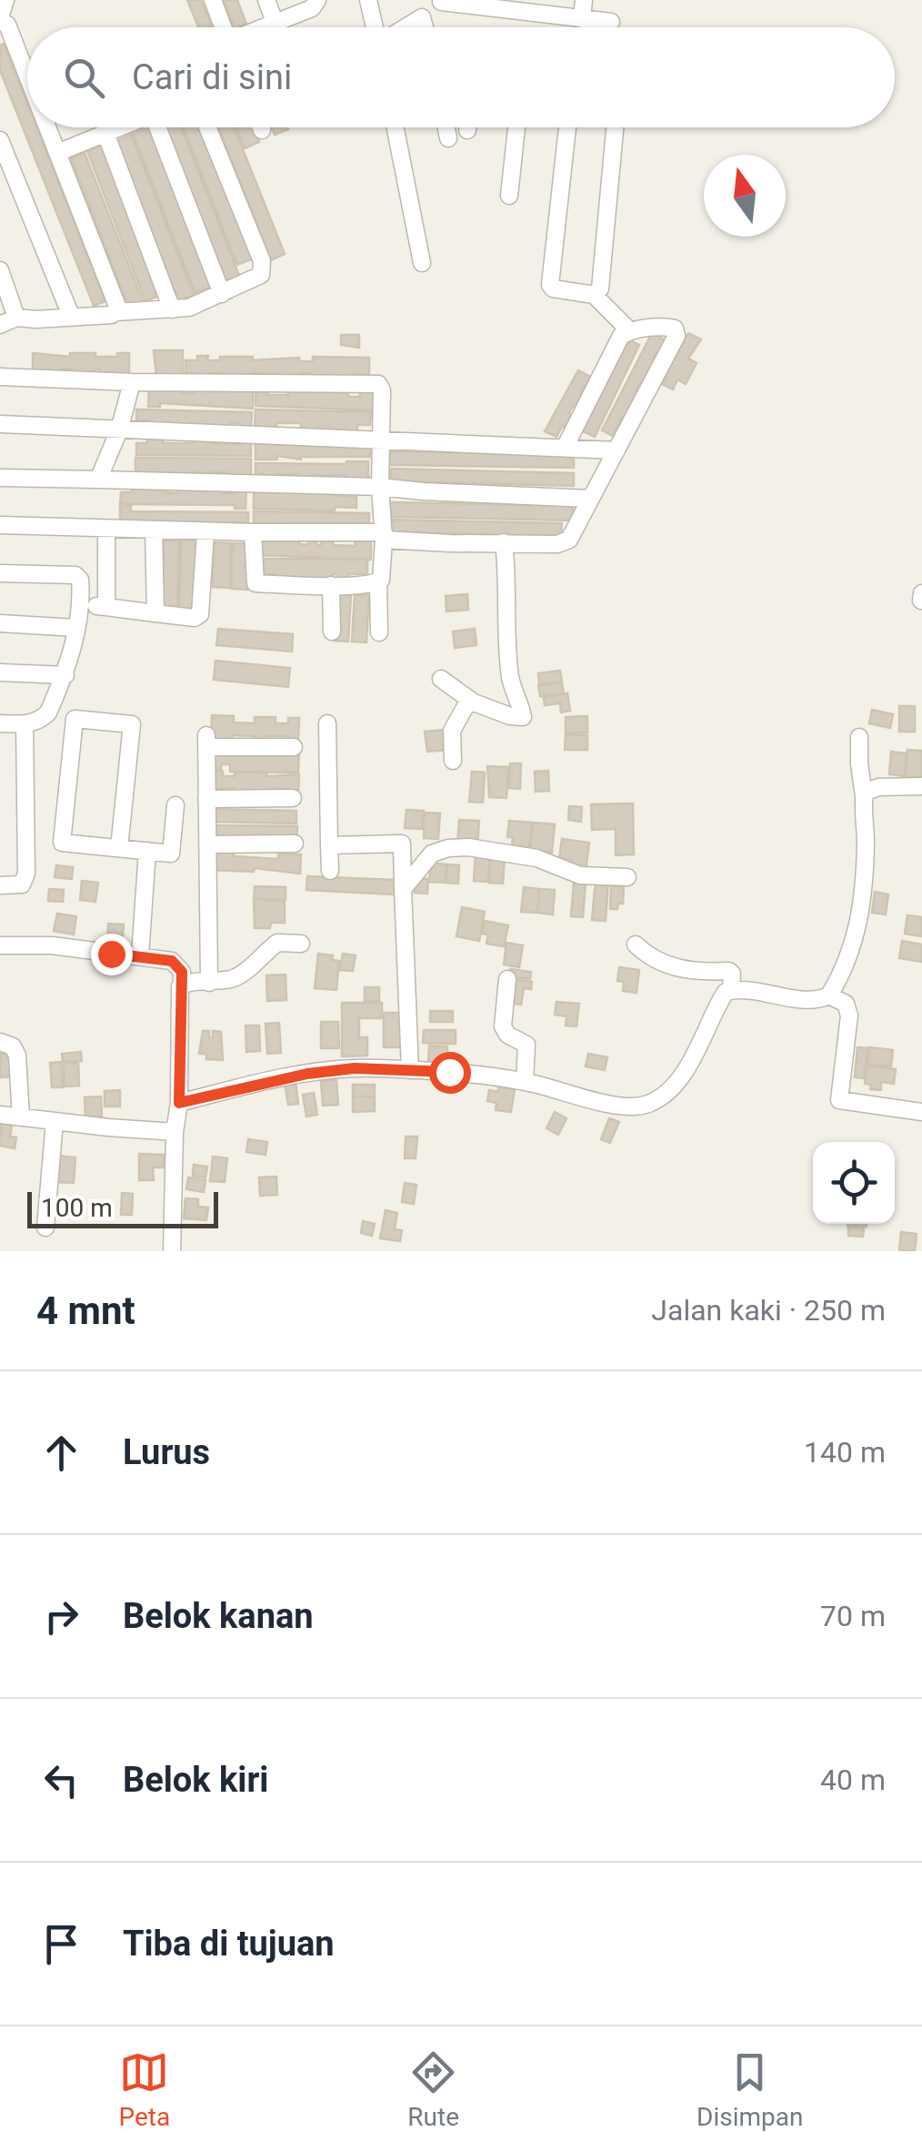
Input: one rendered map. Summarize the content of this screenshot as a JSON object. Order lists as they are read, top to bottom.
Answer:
{
  "scale_bar": "100 m",
  "north": "top",
  "page": {
    "search": "Cari di sini",
    "scale": "100 m",
    "heading": ["4 mnt", "Jalan kaki · 250 m"],
    "list": [
      ["Lurus", "140 m"],
      ["Belok kanan", "70 m"],
      ["Belok kiri", "40 m"],
      "Tiba di tujuan"
    ],
    "nav": ["Peta", "Rute", "Disimpan"]
  }
}
